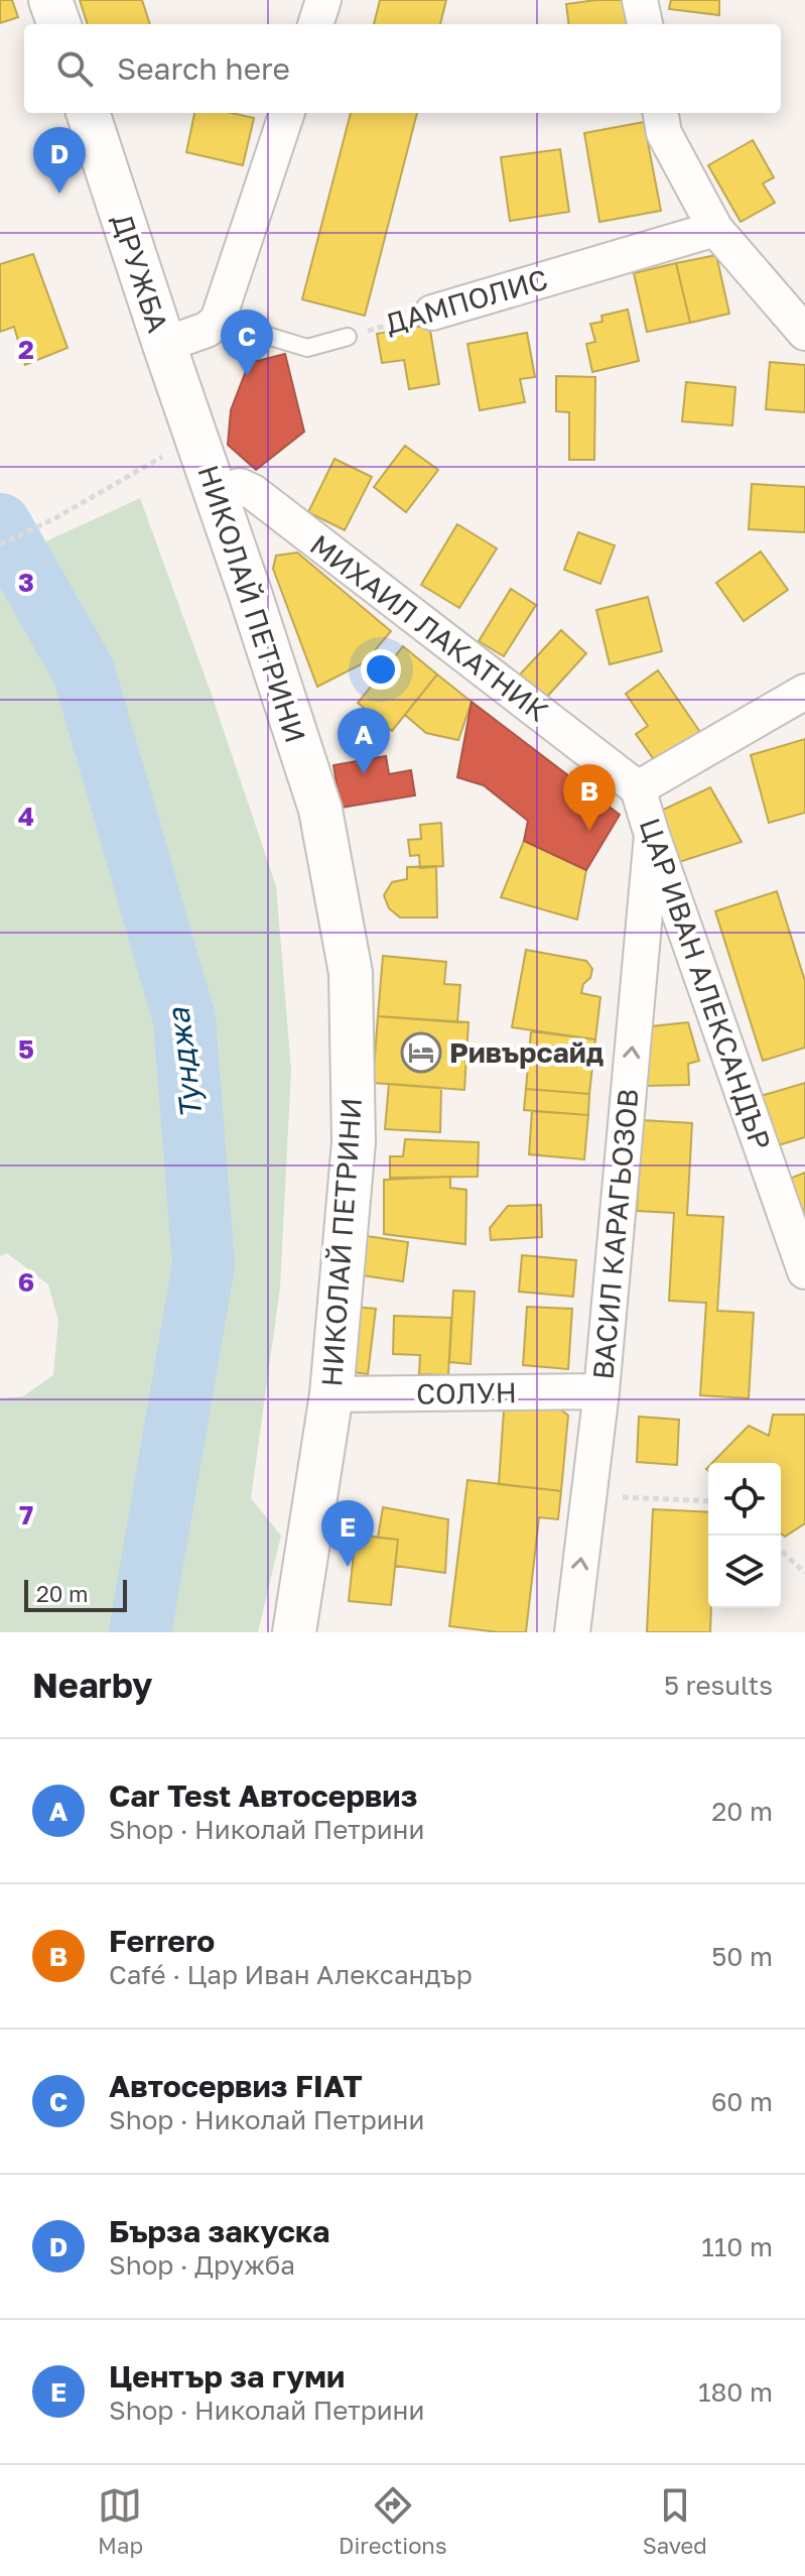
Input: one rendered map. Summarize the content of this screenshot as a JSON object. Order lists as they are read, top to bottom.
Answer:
{
  "streets": {
    "street": [
      "ДРУЖБА",
      "ДАМПОЛИС",
      "НИКОЛАЙ ПЕТРИНИ",
      "МИХАИЛ ЛАКАТНИК",
      "ЦАР ИВАН АЛЕКСАНДЪР",
      "ВАСИЛ КАРАГЬОЗОВ",
      "СОЛУН"
    ]
  },
  "crossings": [
    ["ДРУЖБА", "НИКОЛАЙ ПЕТРИНИ"],
    ["НИКОЛАЙ ПЕТРИНИ", "МИХАИЛ ЛАКАТНИК"],
    ["НИКОЛАЙ ПЕТРИНИ", "СОЛУН"],
    ["МИХАИЛ ЛАКАТНИК", "ЦАР ИВАН АЛЕКСАНДЪР"],
    ["ЦАР ИВАН АЛЕКСАНДЪР", "ВАСИЛ КАРАГЬОЗОВ"],
    ["ВАСИЛ КАРАГЬОЗОВ", "СОЛУН"]
  ],
  "one_way": ["ВАСИЛ КАРАГЬОЗОВ"],
  "water": ["Тунджа"],
  "places": {
    "hotel": ["Ривърсайд"]
  },
  "scale_bar": "20 m",
  "page": {
    "search": "Search here",
    "pins": [
      "D",
      "C",
      "A",
      "B",
      "E"
    ],
    "scale": "20 m",
    "heading": ["Nearby", "5 results"],
    "list": [
      {
        "mark": "A",
        "name": "Car Test Автосервиз",
        "note": "Shop · Николай Петрини",
        "value": "20 m"
      },
      {
        "mark": "B",
        "name": "Ferrero",
        "note": "Café · Цар Иван Александър",
        "value": "50 m"
      },
      {
        "mark": "C",
        "name": "Автосервиз FIAT",
        "note": "Shop · Николай Петрини",
        "value": "60 m"
      },
      {
        "mark": "D",
        "name": "Бърза закуска",
        "note": "Shop · Дружба",
        "value": "110 m"
      },
      {
        "mark": "E",
        "name": "Център за гуми",
        "note": "Shop · Николай Петрини",
        "value": "180 m"
      }
    ],
    "nav": ["Map", "Directions", "Saved"]
  },
  "grid": {
    "rows": [
      "2",
      "3",
      "4",
      "5",
      "6",
      "7"
    ]
  }
}
